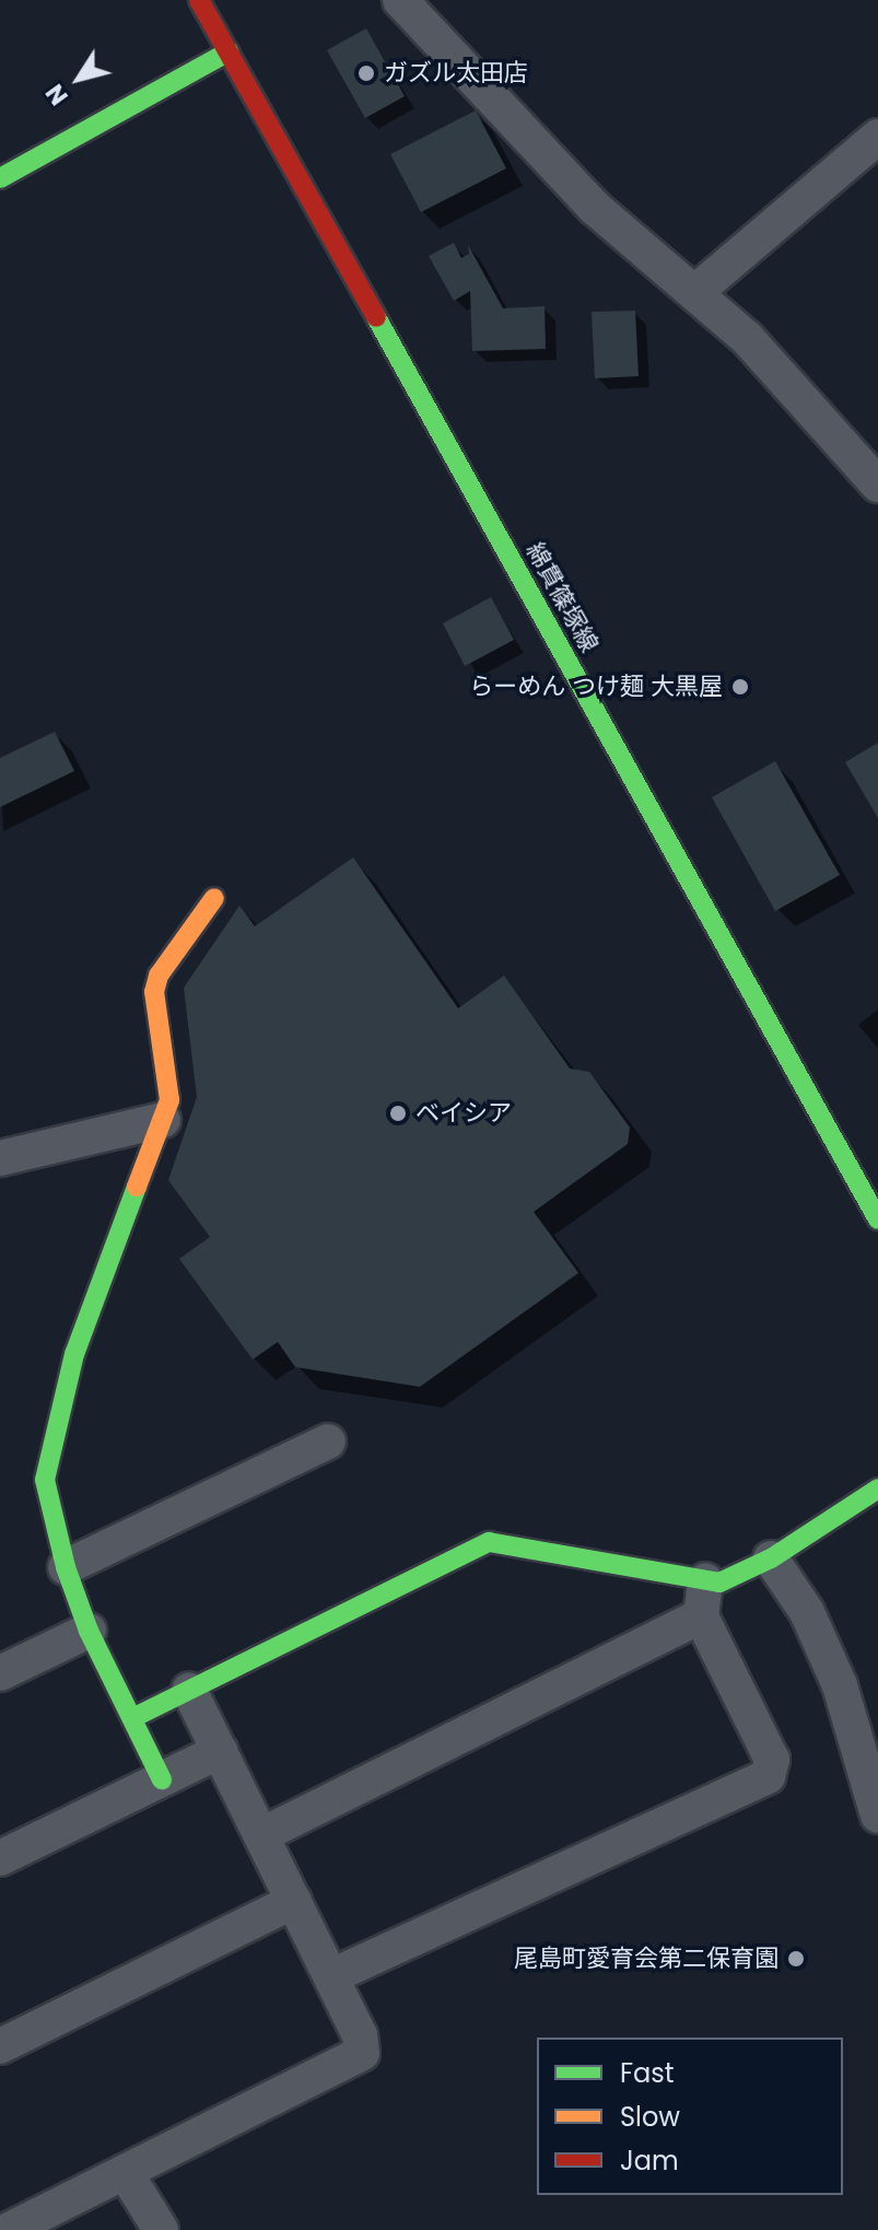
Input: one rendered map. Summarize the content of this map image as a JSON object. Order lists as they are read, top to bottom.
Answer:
{
  "streets": {
    "street": ["綿貫篠塚線"]
  },
  "places": [
    "ガズル太田店",
    "らーめん つけ麺 大黒屋",
    "ベイシア",
    "尾島町愛育会第二保育園"
  ],
  "legend": ["Fast", "Slow", "Jam"],
  "north": "bottom left"
}
